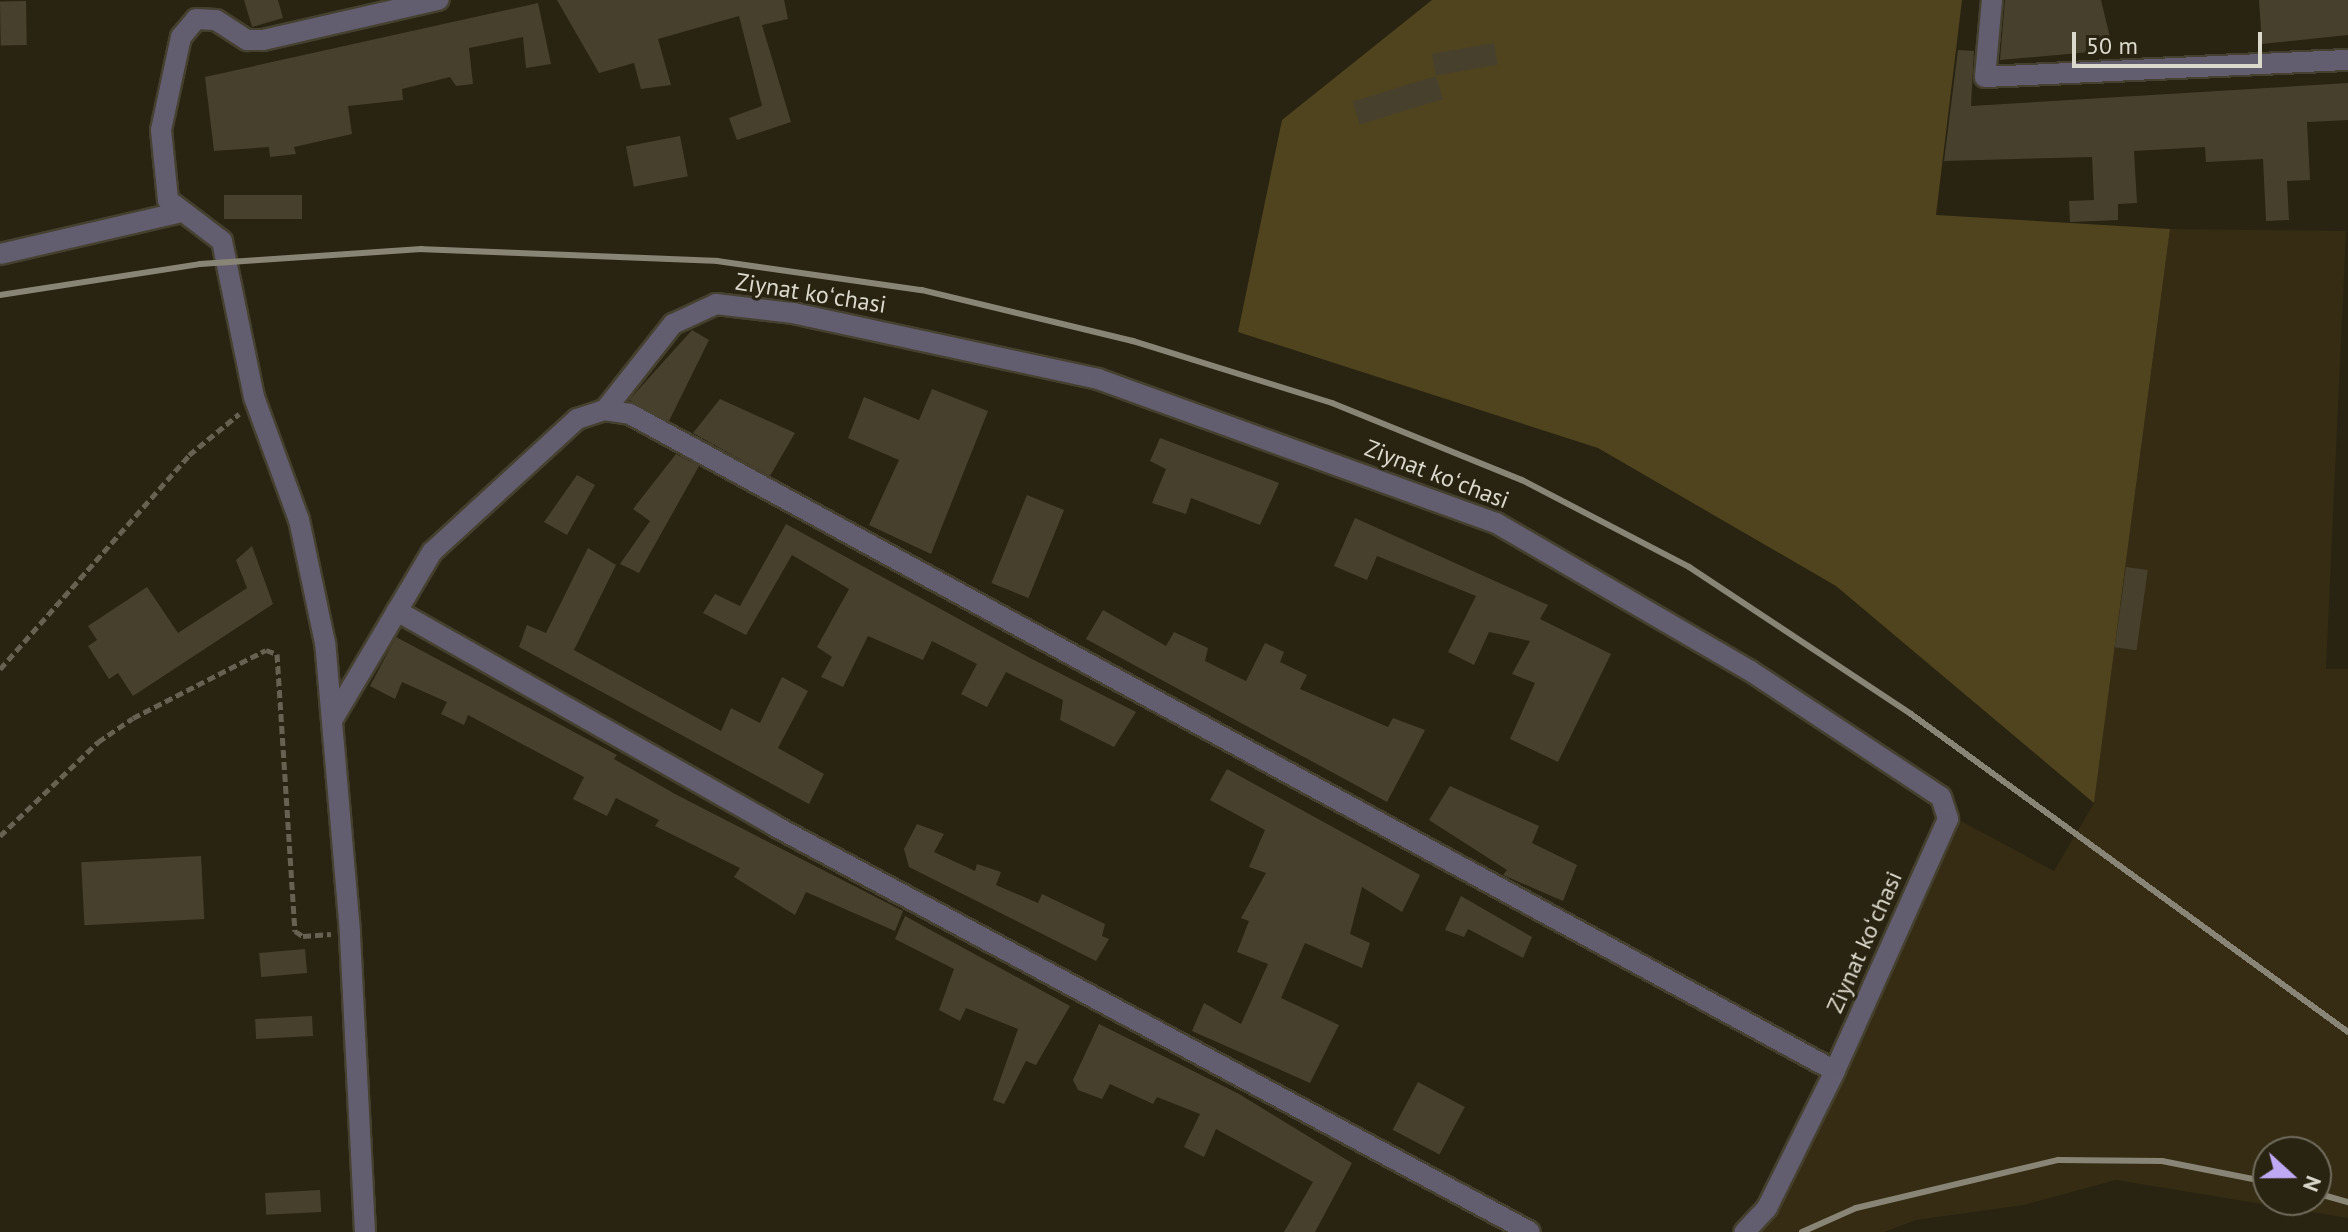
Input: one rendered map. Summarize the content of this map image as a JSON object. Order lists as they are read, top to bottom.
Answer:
{
  "streets": {
    "street": ["Ziynat koʻchasi"]
  },
  "scale_bar": "50 m",
  "north": "right"
}
